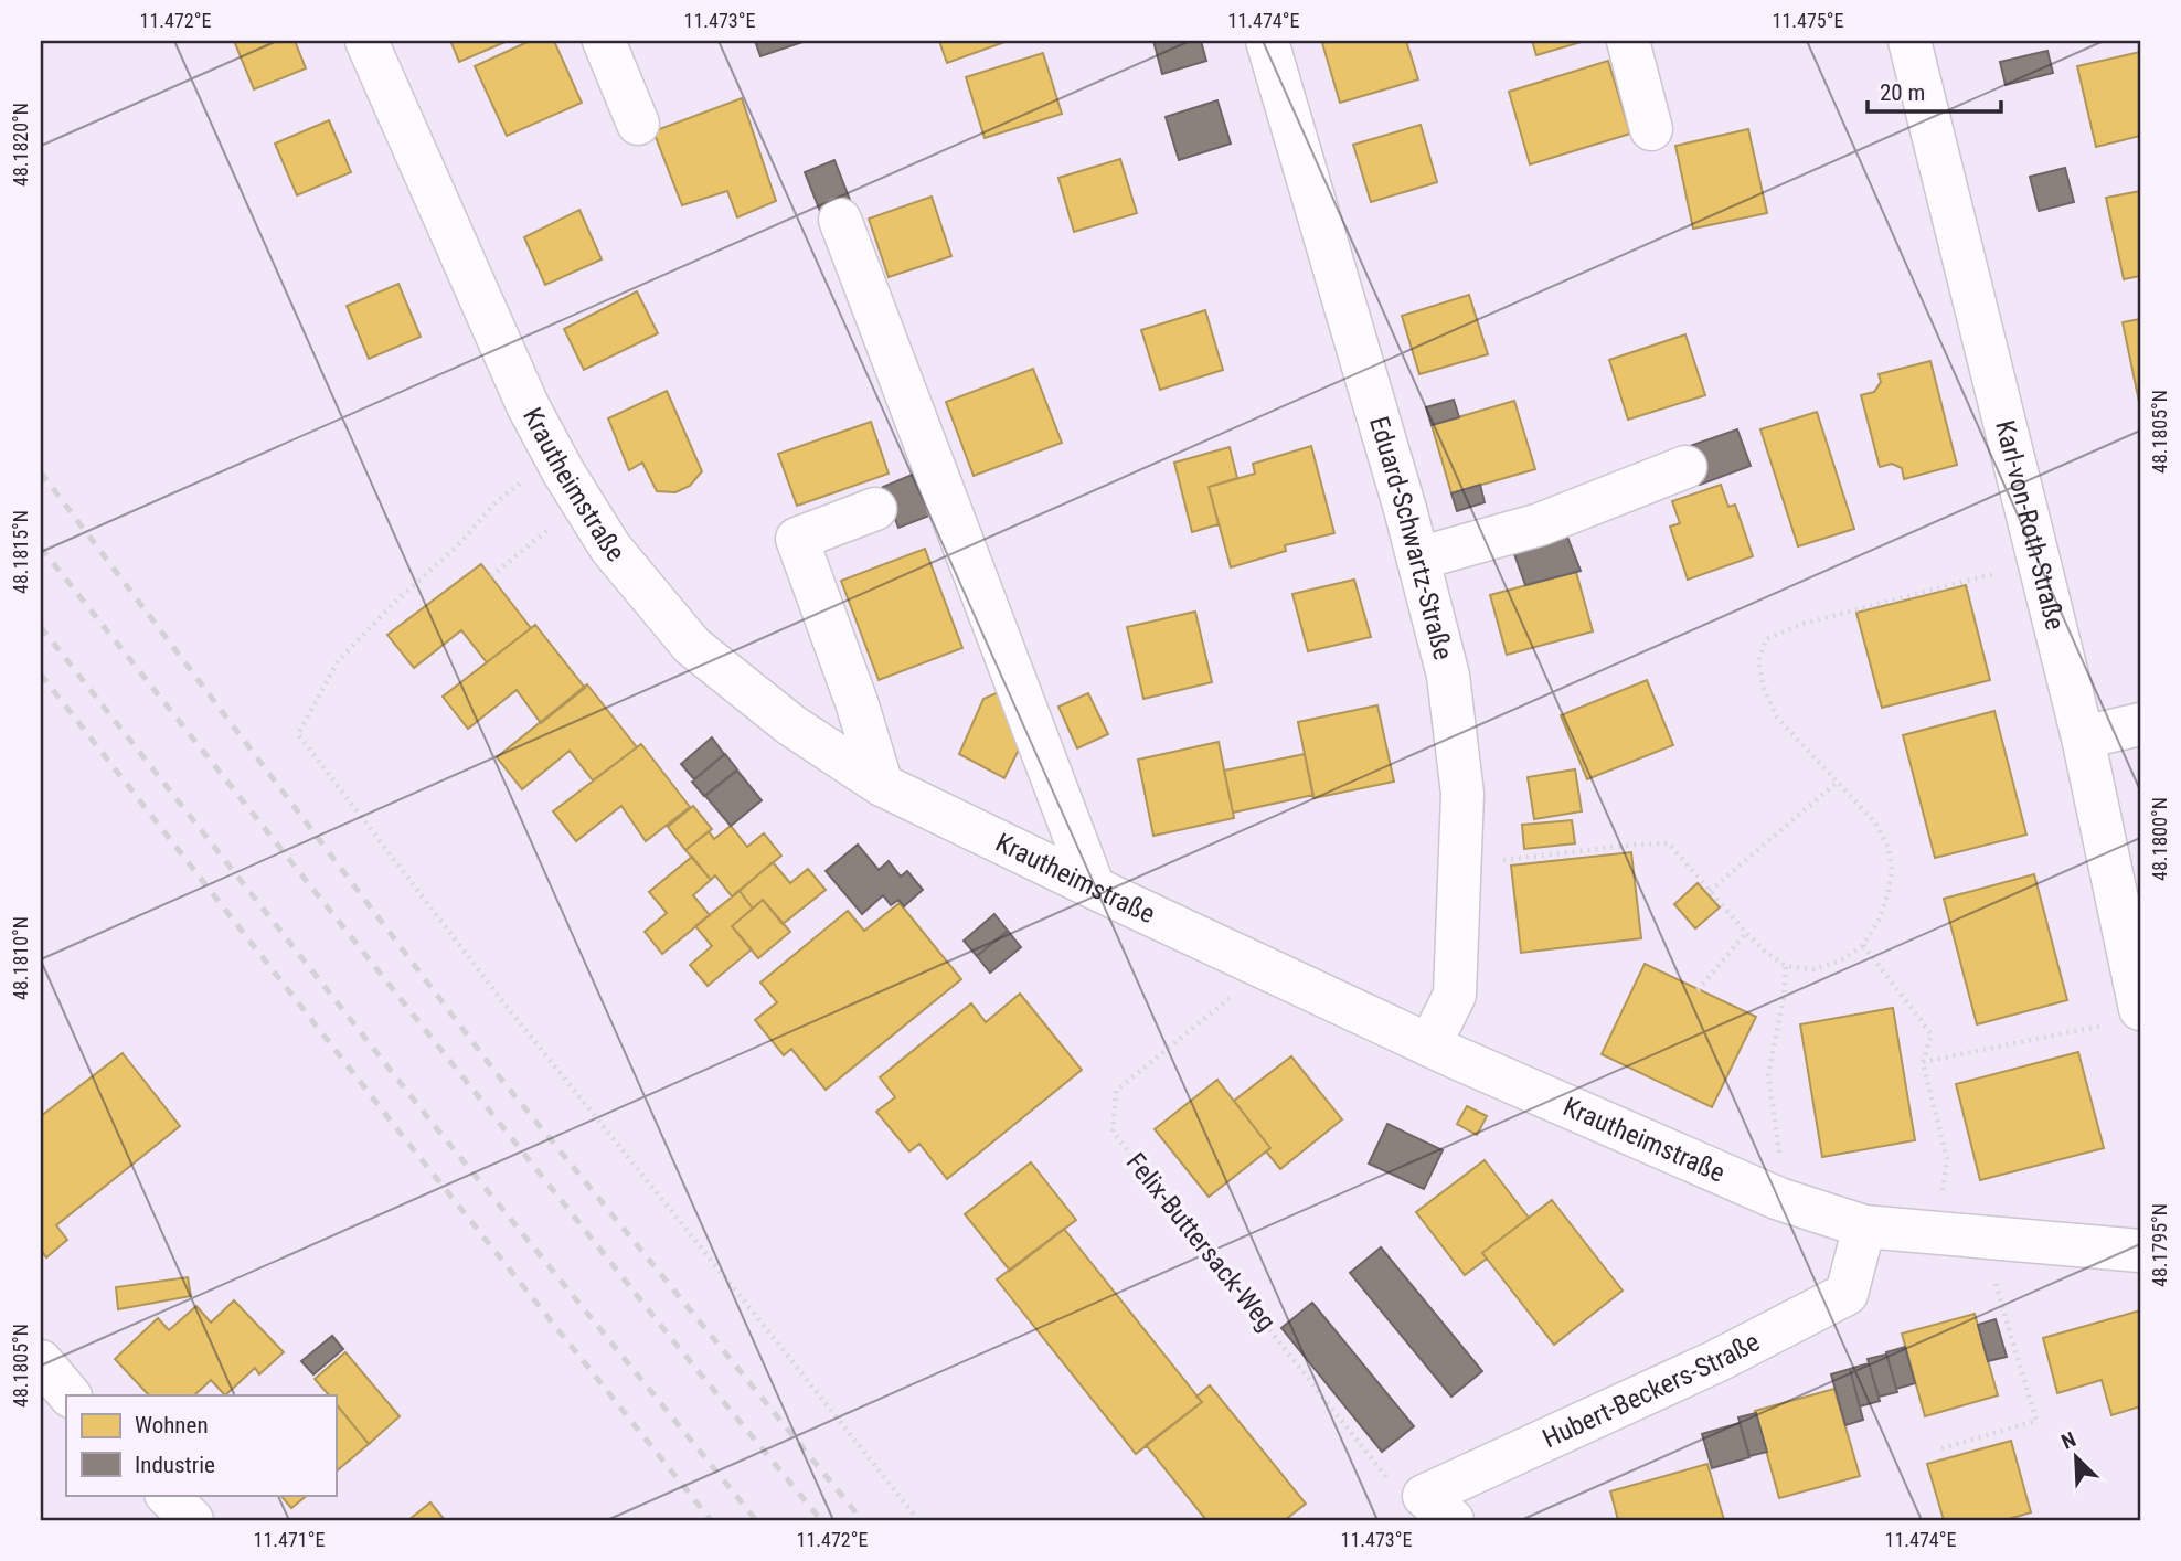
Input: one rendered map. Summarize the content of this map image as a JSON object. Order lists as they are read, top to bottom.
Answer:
{
  "streets": {
    "street": [
      "Krautheimstraße",
      "Karl-von-Roth-Straße",
      "Eduard-Schwartz-Straße",
      "Hubert-Beckers-Straße"
    ],
    "path": ["Felix-Buttersack-Weg"]
  },
  "crossings": [
    ["Krautheimstraße", "Eduard-Schwartz-Straße"],
    ["Krautheimstraße", "Hubert-Beckers-Straße"],
    ["Felix-Buttersack-Weg", "Hubert-Beckers-Straße"]
  ],
  "legend": ["Wohnen", "Industrie"],
  "scale_bar": "20 m",
  "north": "top left",
  "coordinates": [
    "11.472°E",
    "11.473°E",
    "11.474°E",
    "11.475°E",
    "48.1820°N",
    "48.1805°N",
    "48.1815°N",
    "48.1800°N",
    "48.1810°N",
    "48.1795°N",
    "11.471°E"
  ]
}
